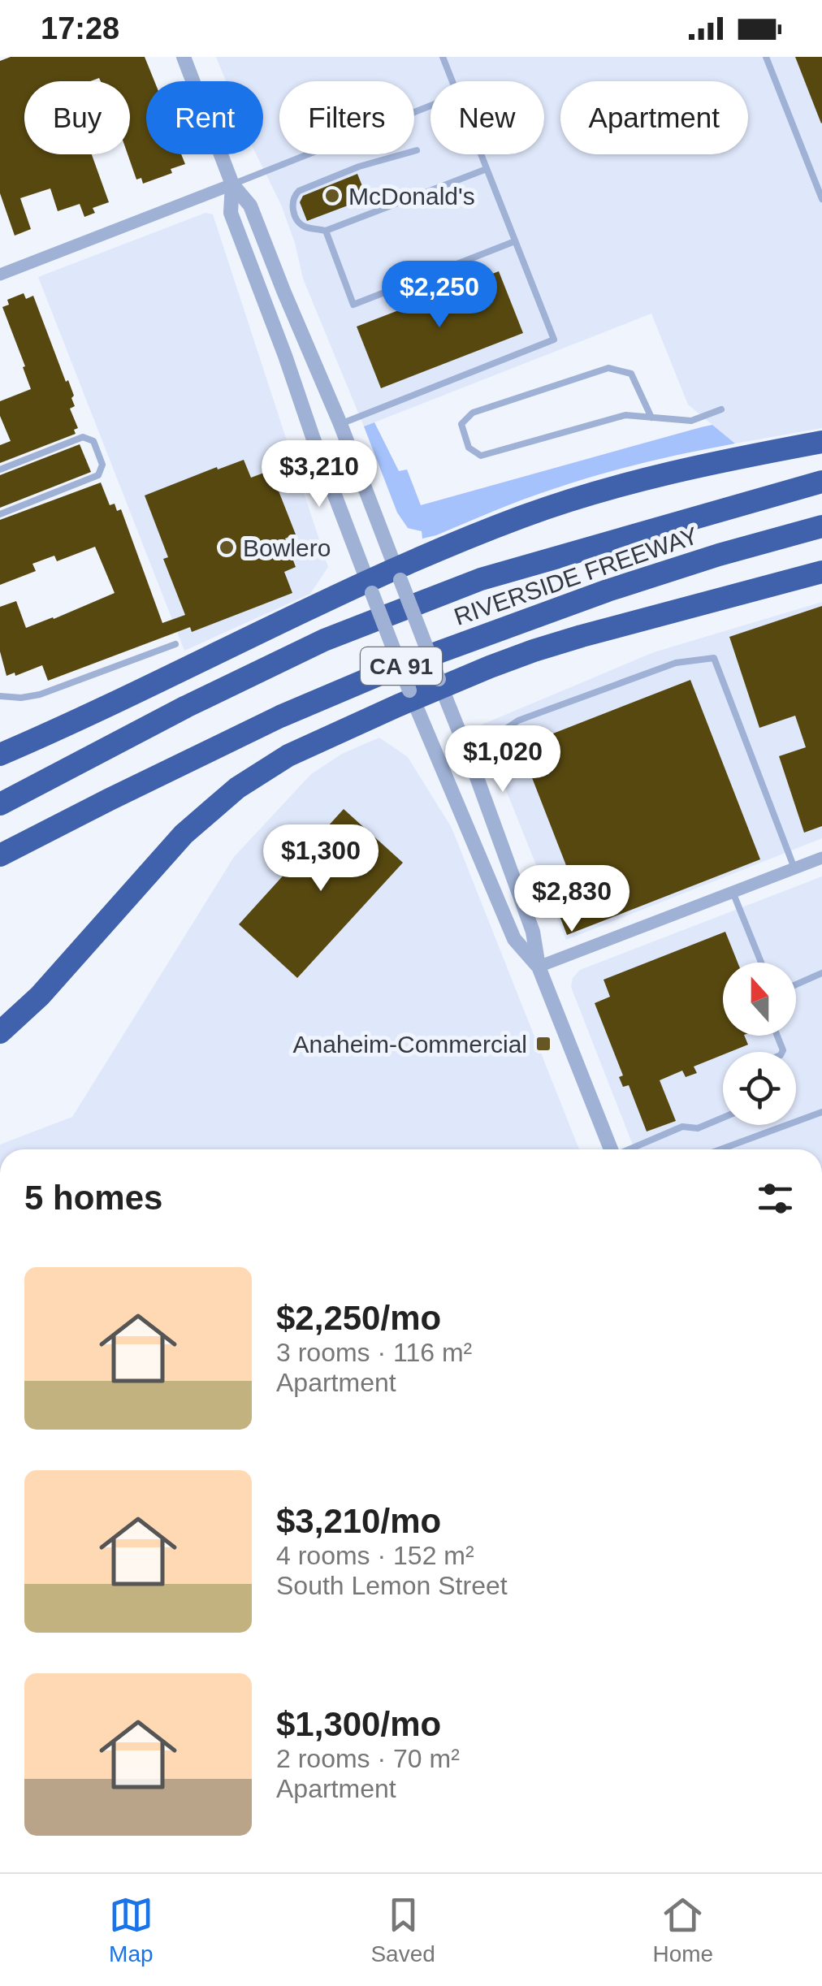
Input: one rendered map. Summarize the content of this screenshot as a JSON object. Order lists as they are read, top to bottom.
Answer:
{
  "streets": {
    "highway": ["RIVERSIDE FREEWAY", "CA 91"]
  },
  "places": {
    "other": ["McDonald's", "Bowlero"],
    "transit": ["Anaheim-Commercial"]
  },
  "north": "top",
  "page": {
    "status": "17:28",
    "chip": [
      "Buy",
      "Rent",
      "Filters",
      "New",
      "Apartment"
    ],
    "price": [
      "$2,250",
      "$3,210",
      "$1,020",
      "$1,300",
      "$2,830"
    ],
    "heading": "5 homes",
    "list": [
      {
        "name": "$2,250/mo",
        "note": "3 rooms · 116 m² · Apartment"
      },
      {
        "name": "$3,210/mo",
        "note": "4 rooms · 152 m² · South Lemon Street"
      },
      {
        "name": "$1,300/mo",
        "note": "2 rooms · 70 m² · Apartment"
      }
    ],
    "tabs": ["Map", "Saved", "Home"]
  }
}
